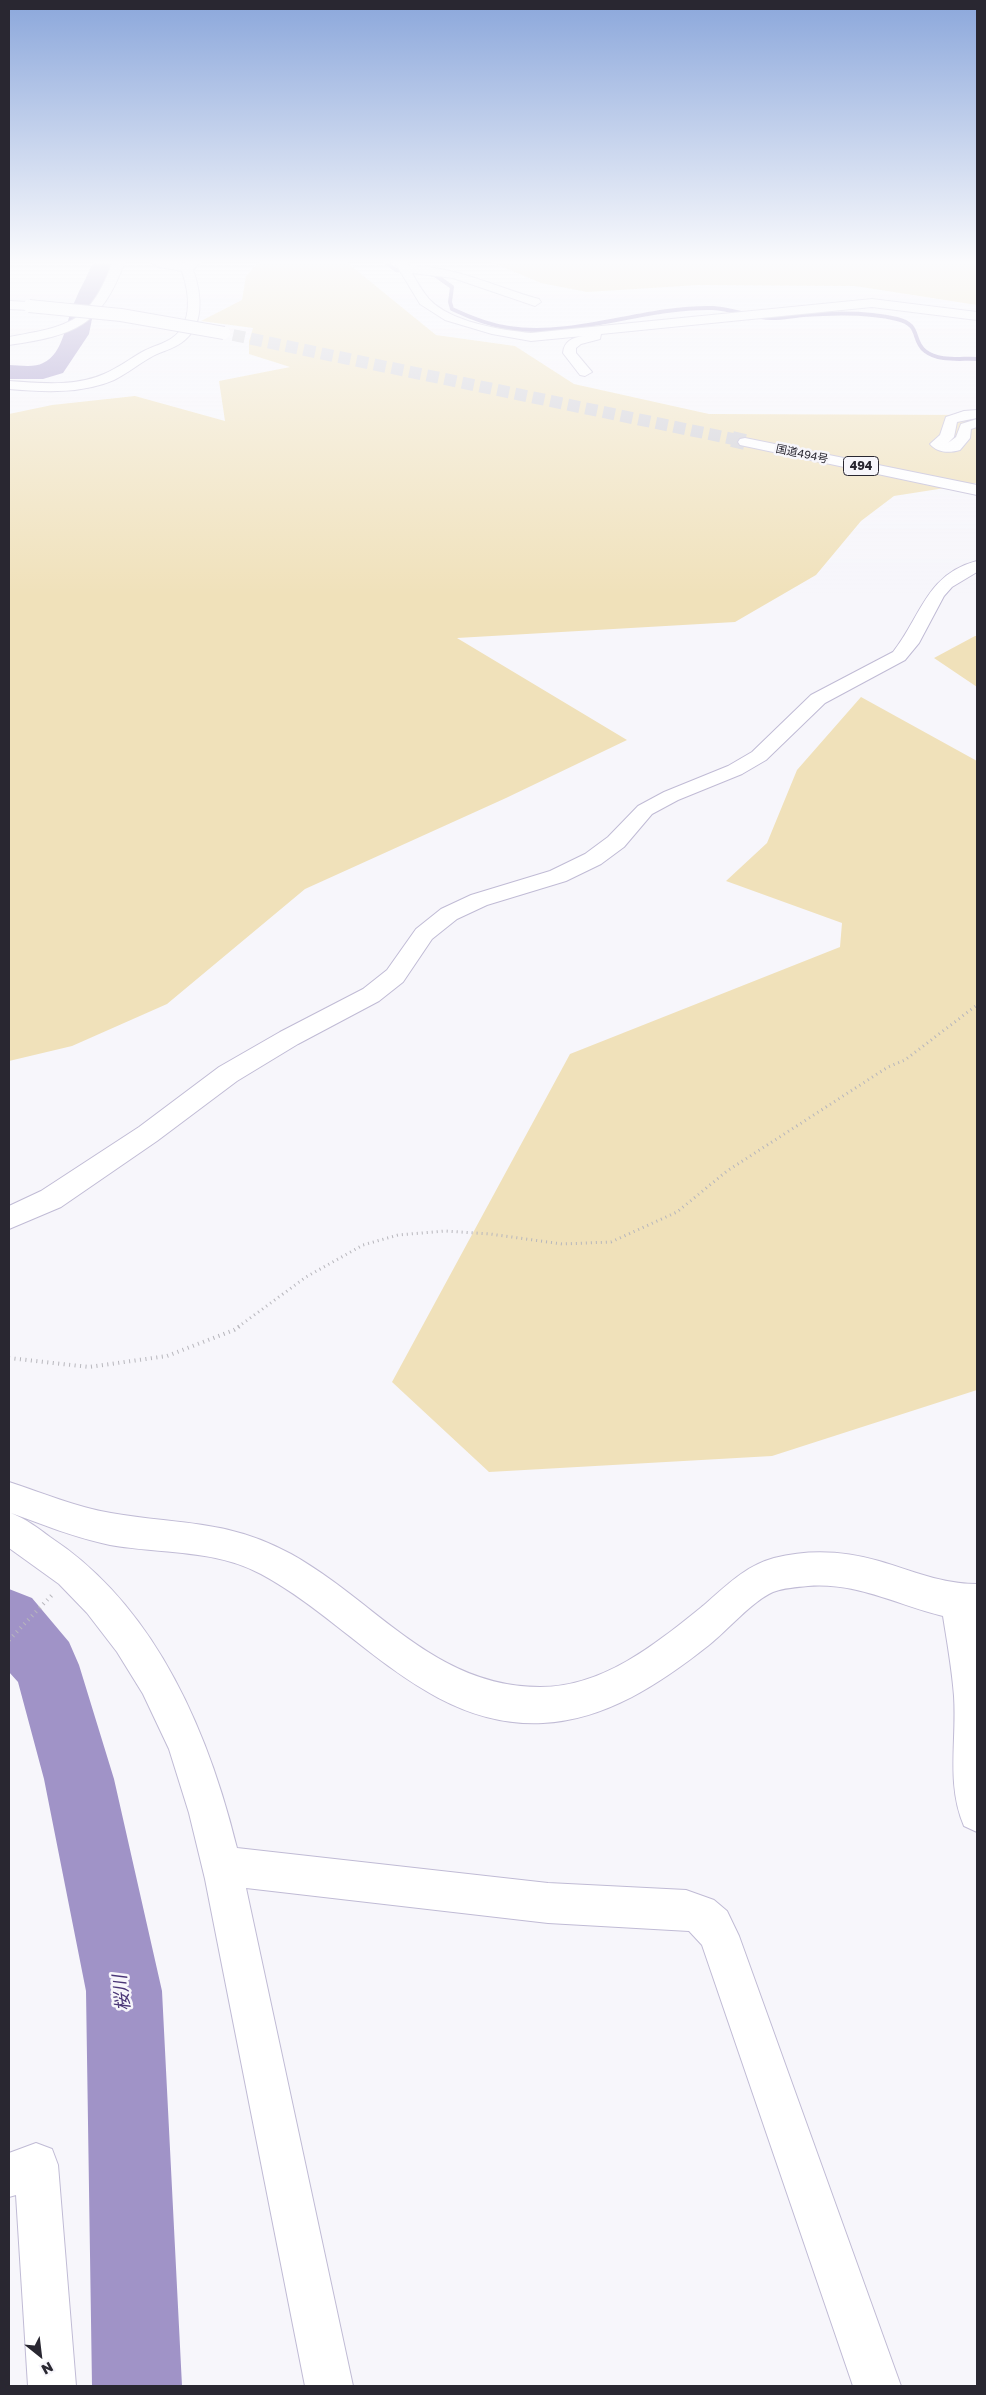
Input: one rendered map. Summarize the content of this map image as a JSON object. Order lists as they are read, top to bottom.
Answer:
{
  "streets": {
    "main road": ["国道494号", "494"]
  },
  "water": ["桜川"],
  "north": "bottom right"
}
